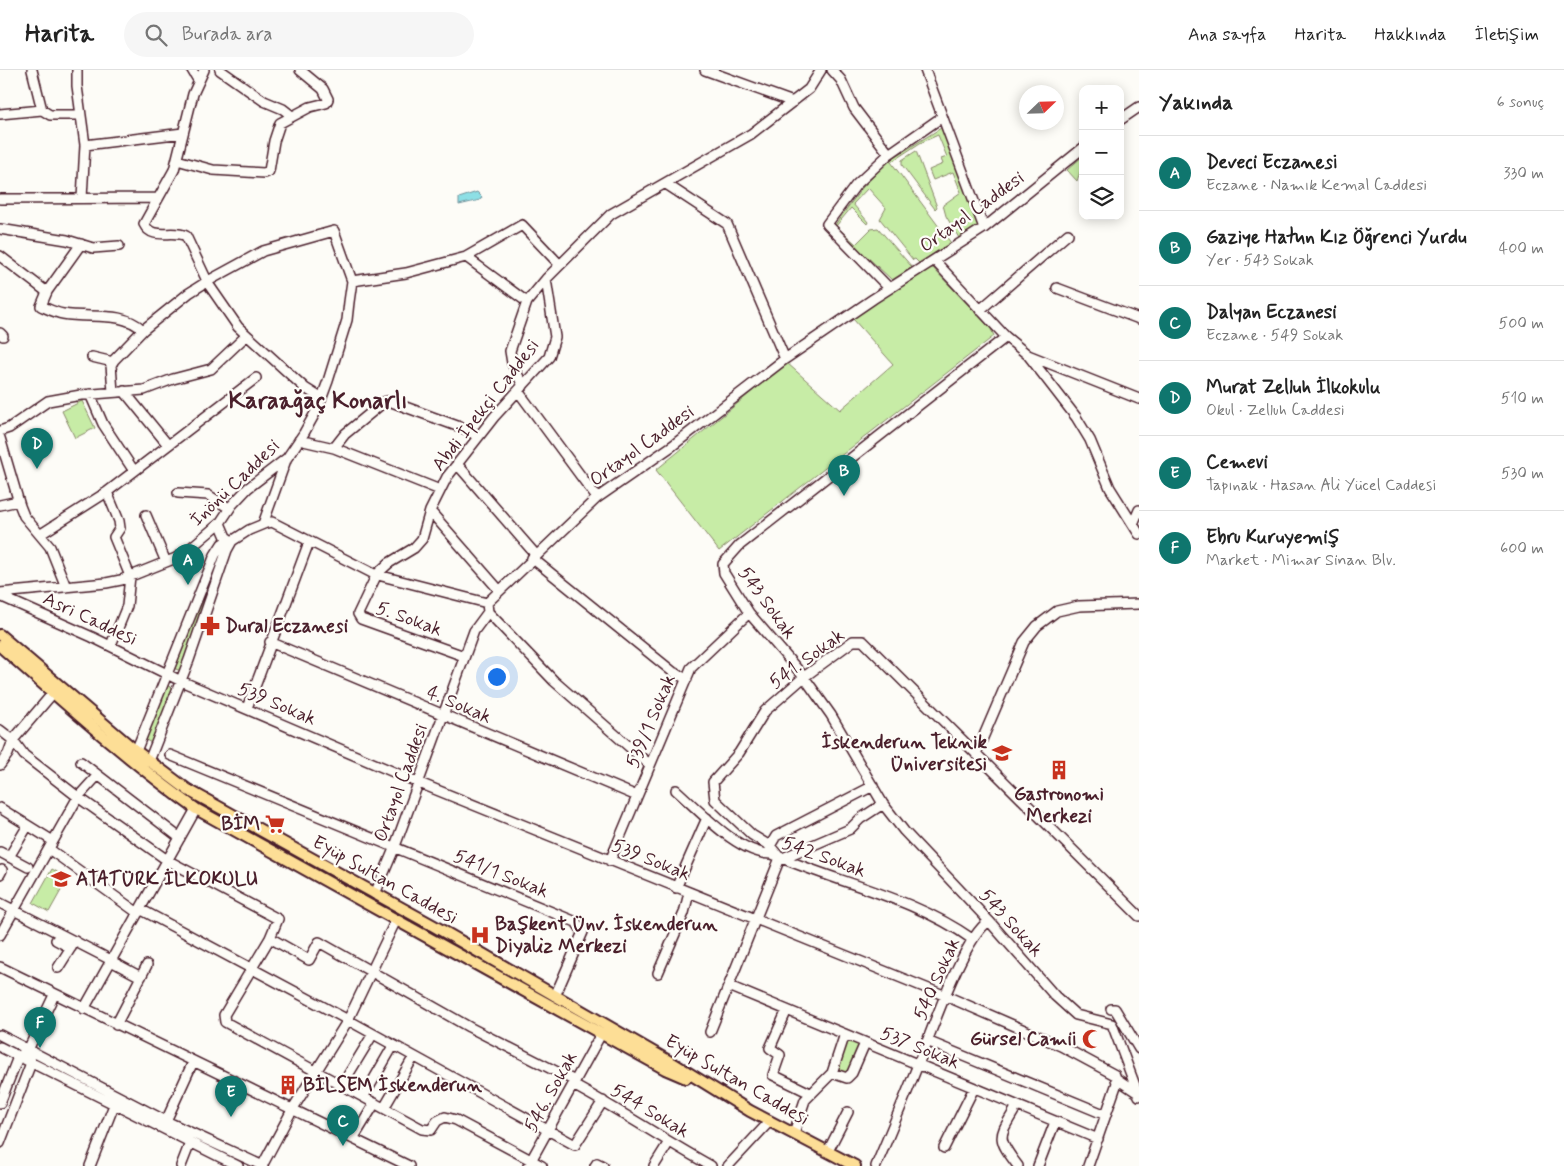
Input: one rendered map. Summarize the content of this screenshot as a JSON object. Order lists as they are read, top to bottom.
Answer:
{
  "streets": {
    "main road": ["Eyüp Sultan Caddesi"],
    "street": [
      "Ortayol Caddesi",
      "Abdi İpekçi Caddesi",
      "İnönü Caddesi",
      "543 Sokak",
      "Asri Caddesi",
      "5. Sokak",
      "541. Sokak",
      "539 Sokak",
      "4. Sokak",
      "539/1 Sokak",
      "542 Sokak",
      "541/1 Sokak",
      "540 Sokak",
      "537 Sokak",
      "546. Sokak",
      "544 Sokak"
    ]
  },
  "crossings": [
    ["Ortayol Caddesi", "5. Sokak"],
    ["Ortayol Caddesi", "539 Sokak"],
    ["Ortayol Caddesi", "4. Sokak"],
    ["Ortayol Caddesi", "541/1 Sokak"],
    ["Ortayol Caddesi", "Eyüp Sultan Caddesi"],
    ["Abdi İpekçi Caddesi", "5. Sokak"],
    ["İnönü Caddesi", "Asri Caddesi"],
    ["543 Sokak", "541. Sokak"],
    ["543 Sokak", "539 Sokak"],
    ["543 Sokak", "539/1 Sokak"],
    ["543 Sokak", "540 Sokak"],
    ["Asri Caddesi", "539 Sokak"],
    ["541. Sokak", "542 Sokak"],
    ["539 Sokak", "539/1 Sokak"],
    ["539 Sokak", "540 Sokak"],
    ["4. Sokak", "539/1 Sokak"],
    ["542 Sokak", "540 Sokak"],
    ["541/1 Sokak", "Eyüp Sultan Caddesi"],
    ["540 Sokak", "537 Sokak"],
    ["546. Sokak", "544 Sokak"]
  ],
  "districts": ["Karaağaç Konarlı"],
  "places": {
    "pharmacy": ["Dural Eczanesi"],
    "school or university": ["İskenderun Teknik Üniversitesi", "ATATÜRK İLKOKULU"],
    "building": ["Gastronomi Merkezi", "BİLSEM İskenderun"],
    "supermarket": ["BİM"],
    "hospital": ["Başkent Ünv. İskenderun Diyaliz Merkezi"],
    "mosque": ["Gürsel Camii"]
  },
  "north": "top right",
  "page": {
    "header": "Harita",
    "search": "Burada ara",
    "nav": [
      "Ana sayfa",
      "Harita",
      "Hakkında",
      "İletişim"
    ],
    "heading": ["Yakında", "6 sonuç"],
    "map_buttons": ["+", "−"],
    "list": [
      {
        "mark": "A",
        "name": "Deveci Eczanesi",
        "note": "Eczane · Namık Kemal Caddesi",
        "value": "330 m"
      },
      {
        "mark": "B",
        "name": "Gaziye Hatun Kız Öğrenci Yurdu",
        "note": "Yer · 543 Sokak",
        "value": "400 m"
      },
      {
        "mark": "C",
        "name": "Dalyan Eczanesi",
        "note": "Eczane · 549 Sokak",
        "value": "500 m"
      },
      {
        "mark": "D",
        "name": "Murat Zelluh İlkokulu",
        "note": "Okul · Zelluh Caddesi",
        "value": "510 m"
      },
      {
        "mark": "E",
        "name": "Cemevi",
        "note": "Tapınak · Hasan Ali Yücel Caddesi",
        "value": "530 m"
      },
      {
        "mark": "F",
        "name": "Ebru Kuruyemiş",
        "note": "Market · Mimar Sinan Blv.",
        "value": "600 m"
      }
    ],
    "pins": [
      "D",
      "B",
      "A",
      "F",
      "E",
      "C"
    ]
  }
}
